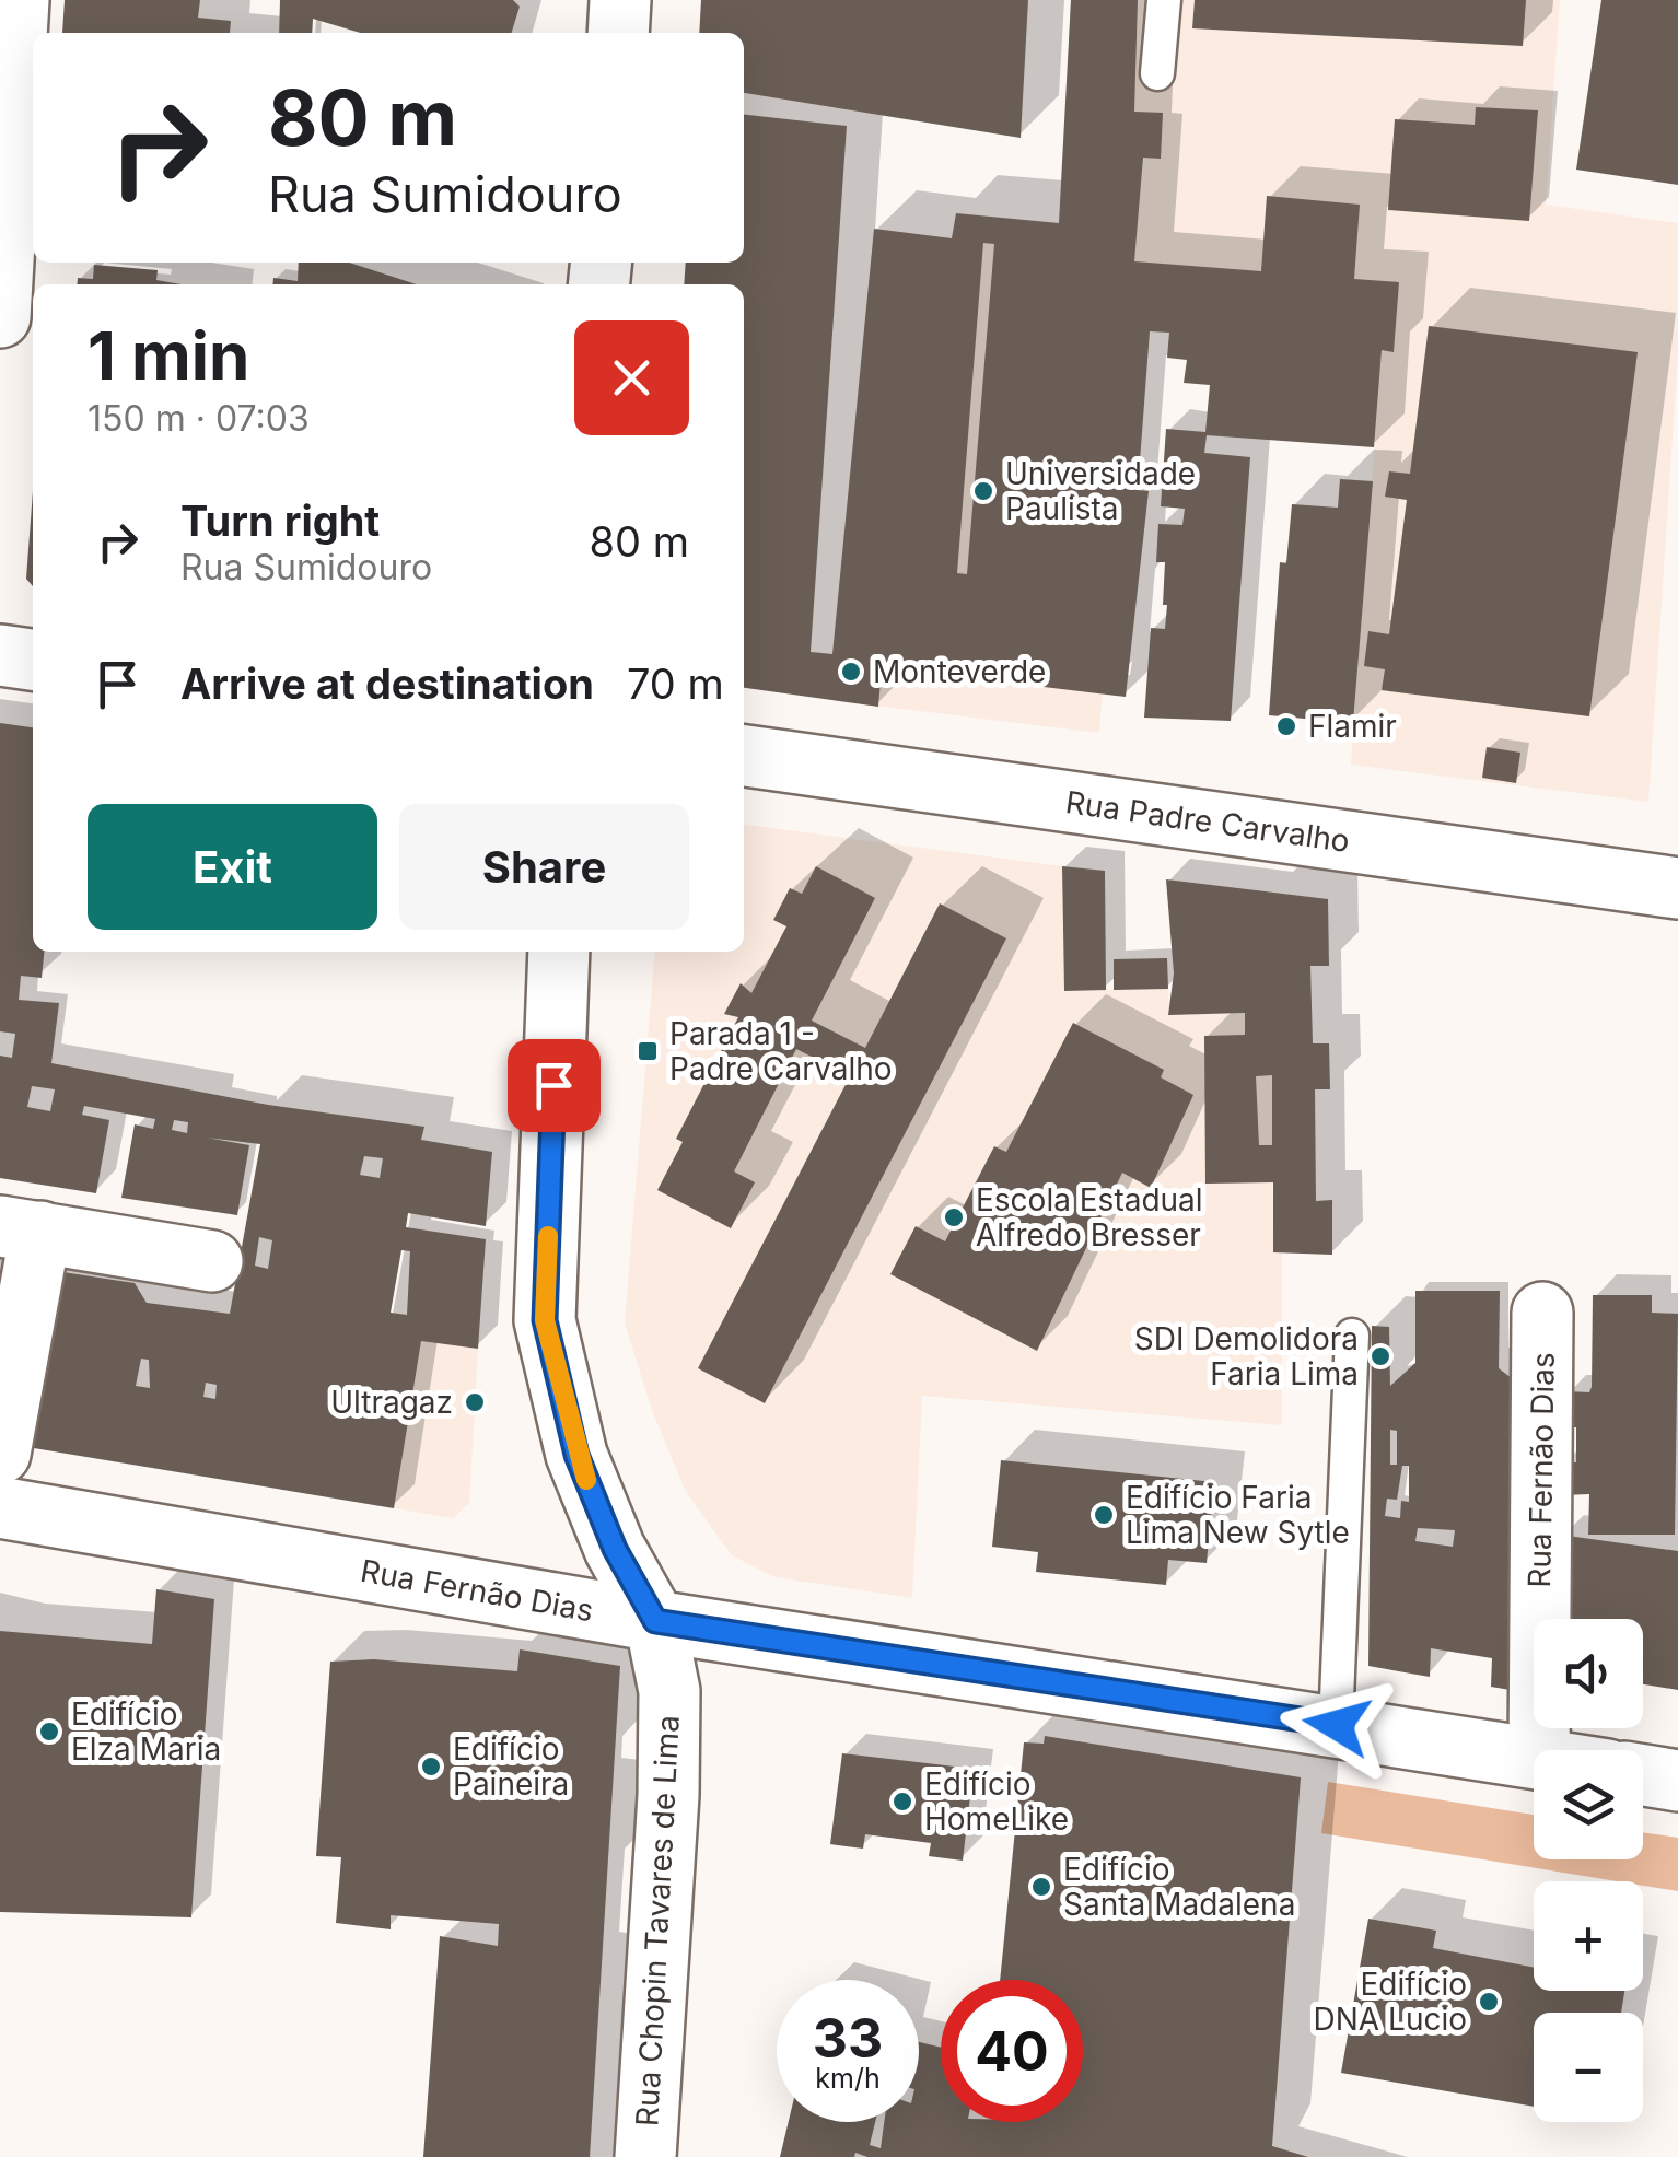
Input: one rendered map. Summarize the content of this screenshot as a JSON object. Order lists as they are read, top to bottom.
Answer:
{
  "streets": {
    "street": ["Rua Padre Carvalho", "Rua Fernão Dias", "Rua Chopin Tavares de Lima"]
  },
  "crossings": [
    ["Rua Fernão Dias", "Rua Chopin Tavares de Lima"]
  ],
  "places": {
    "other": [
      "Universidade Paulista",
      "Monteverde",
      "Flamir",
      "Escola Estadual Alfredo Bresser",
      "SDI Demolidora Faria Lima",
      "Ultragaz",
      "Edifício Faria Lima New Sytle",
      "Edifício Elza Maria",
      "Edifício Paineira",
      "Edifício HomeLike",
      "Edifício Santa Madalena",
      "Edifício DNA Lucio"
    ],
    "transit": ["Parada 1 - Padre Carvalho"]
  },
  "page": {
    "turn": ["80 m", "Rua Sumidouro"],
    "heading": ["1 min", "150 m · 07:03"],
    "list": [
      {
        "name": "Turn right",
        "note": "Rua Sumidouro",
        "value": "80 m"
      },
      {
        "name": "Arrive at destination",
        "value": "70 m"
      }
    ],
    "buttons": ["Exit", "Share"],
    "map_buttons": ["+", "−"],
    "speed": "33 km/h",
    "limit": "40"
  }
}
